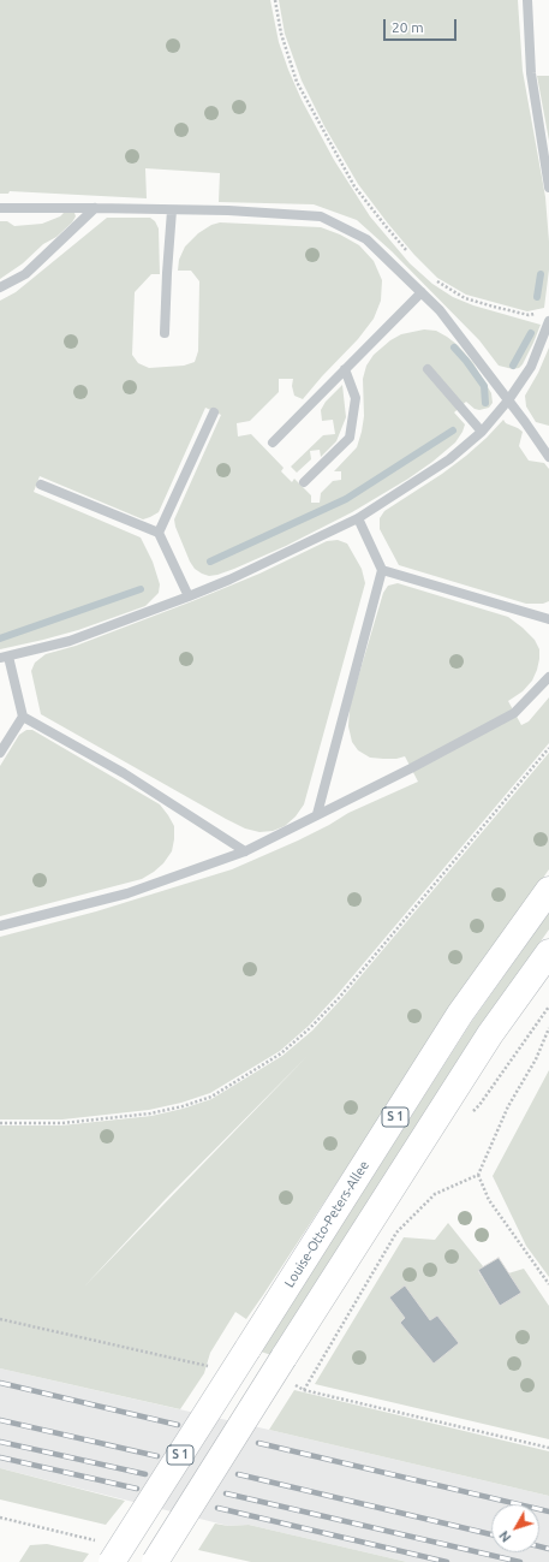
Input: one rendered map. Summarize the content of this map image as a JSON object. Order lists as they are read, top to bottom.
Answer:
{
  "streets": {
    "main road": ["S 1", "Louise-Otto-Peters-Allee"]
  },
  "scale_bar": "20 m",
  "north": "bottom left"
}
